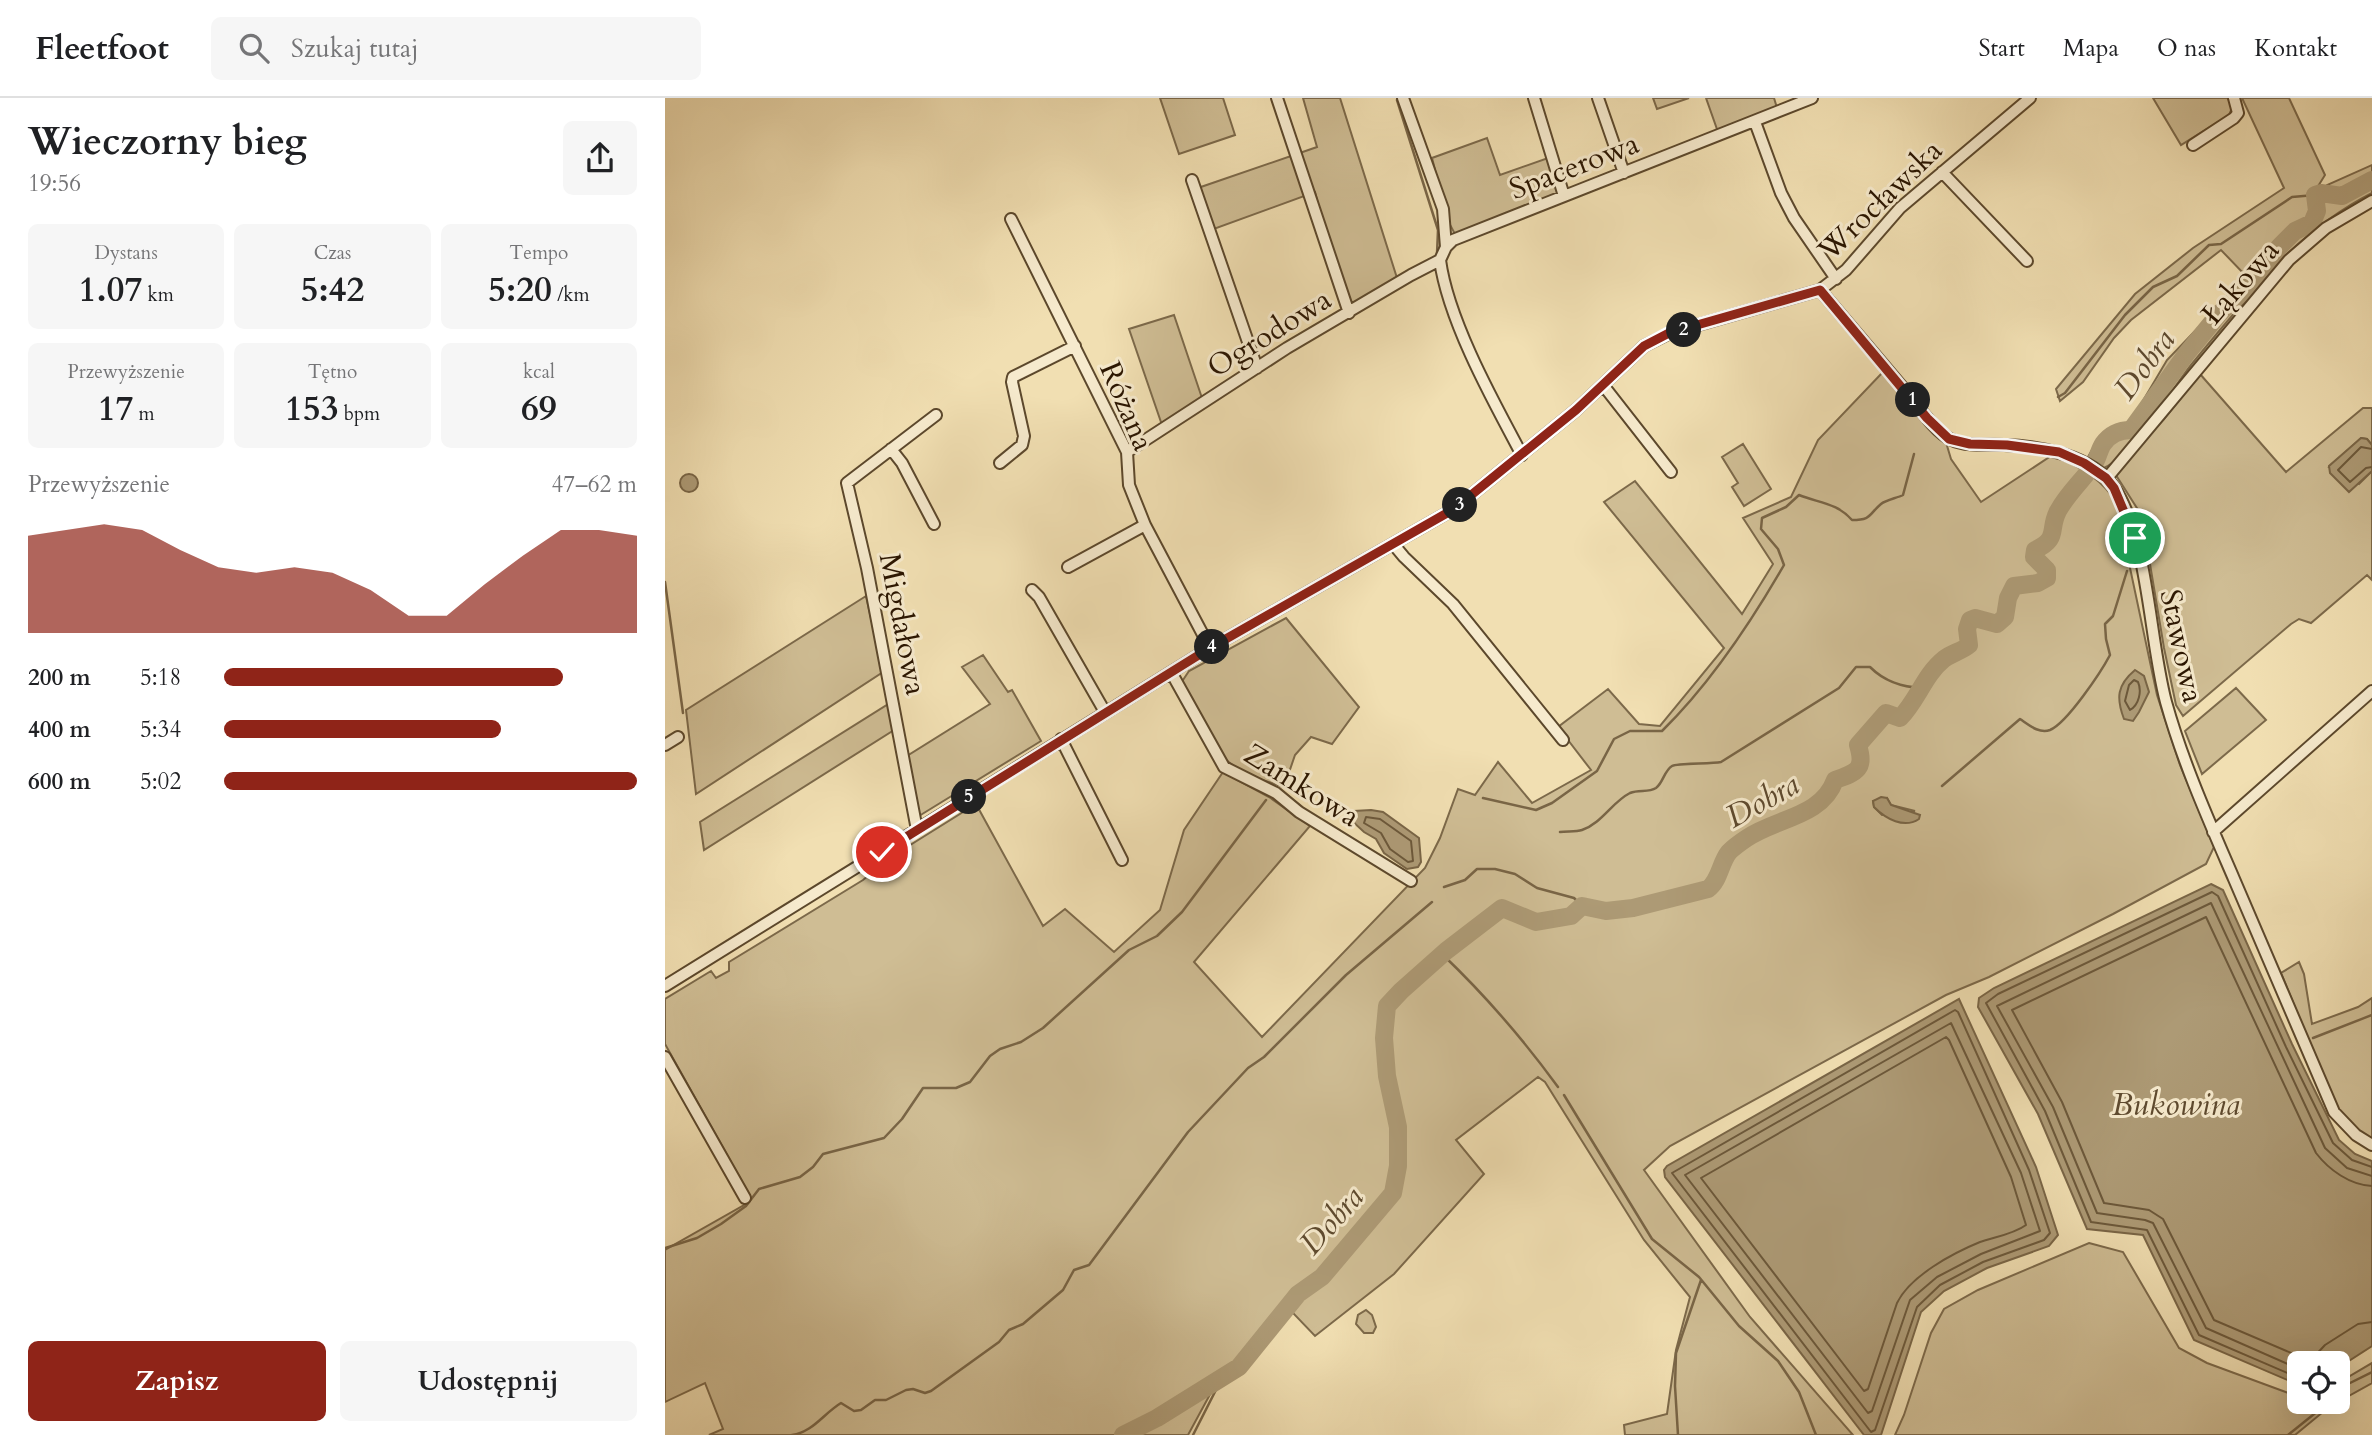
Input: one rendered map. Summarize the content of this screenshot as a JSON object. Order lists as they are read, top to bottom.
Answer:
{
  "streets": {
    "street": [
      "Spacerowa",
      "Wrocławska",
      "Łąkowa",
      "Ogrodowa",
      "Różana",
      "Migdałowa",
      "Stawowa",
      "Zamkowa"
    ]
  },
  "crossings": [
    ["Wrocławska", "Różana"],
    ["Wrocławska", "Migdałowa"],
    ["Wrocławska", "Stawowa"],
    ["Wrocławska", "Zamkowa"],
    ["Łąkowa", "Stawowa"],
    ["Ogrodowa", "Różana"]
  ],
  "water": ["Dobra", "Bukowina"],
  "page": {
    "header": "Fleetfoot",
    "search": "Szukaj tutaj",
    "nav": [
      "Start",
      "Mapa",
      "O nas",
      "Kontakt"
    ],
    "heading": ["Wieczorny bieg", "19:56"],
    "stats": [
      ["Dystans", "1.07 km"],
      ["Czas", "5:42"],
      ["Tempo", "5:20 /km"],
      ["Przewyższenie", "17 m"],
      ["Tętno", "153 bpm"],
      ["kcal", "69"]
    ],
    "pins": [
      "2",
      "1",
      "3",
      "4",
      "5"
    ],
    "chart": ["Przewyższenie", "47–62 m"],
    "list": [
      {
        "name": "200 m",
        "note": "5:18"
      },
      {
        "name": "400 m",
        "note": "5:34"
      },
      {
        "name": "600 m",
        "note": "5:02"
      }
    ],
    "buttons": ["Zapisz", "Udostępnij"]
  }
}
